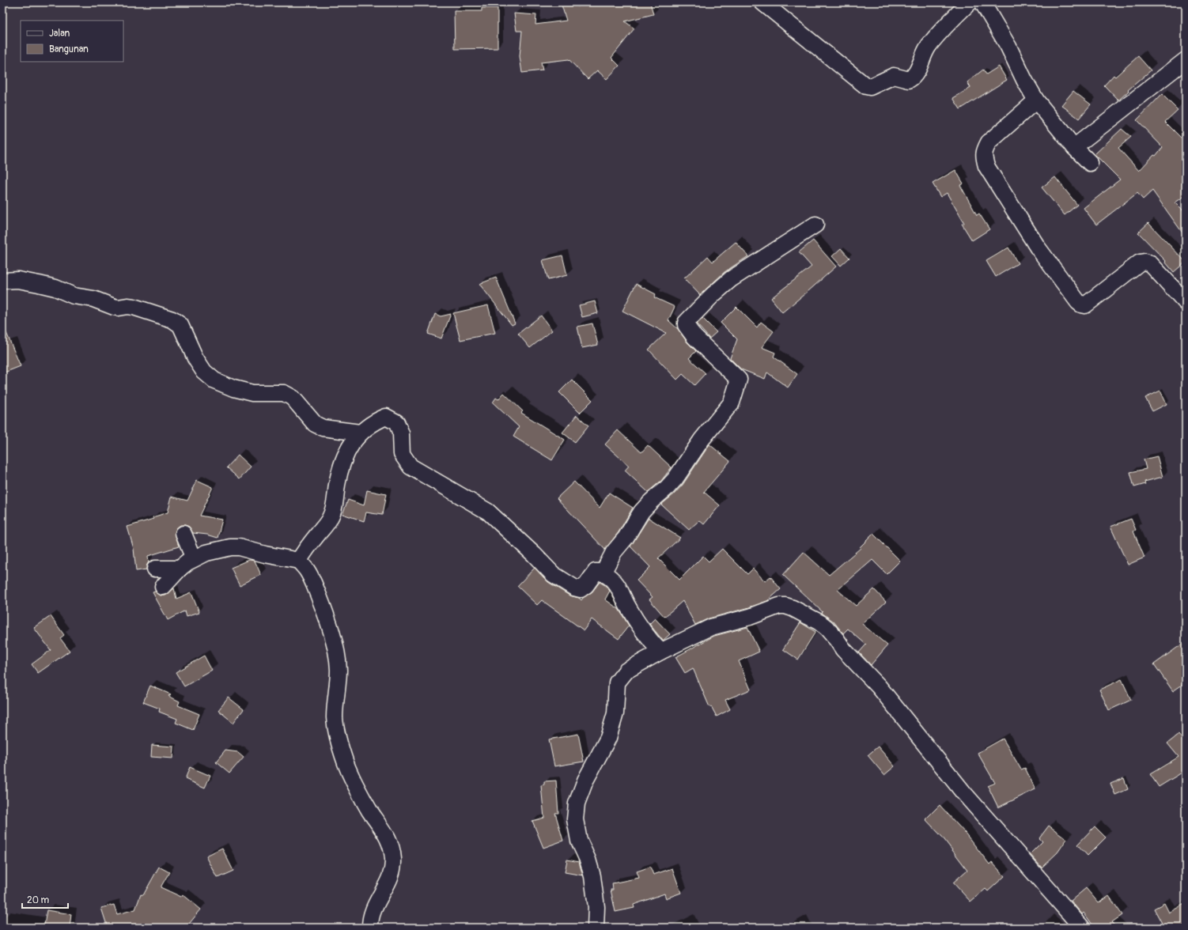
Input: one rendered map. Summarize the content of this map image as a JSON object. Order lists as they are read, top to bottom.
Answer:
{
  "legend": ["Jalan", "Bangunan"],
  "scale_bar": "20 m"
}
